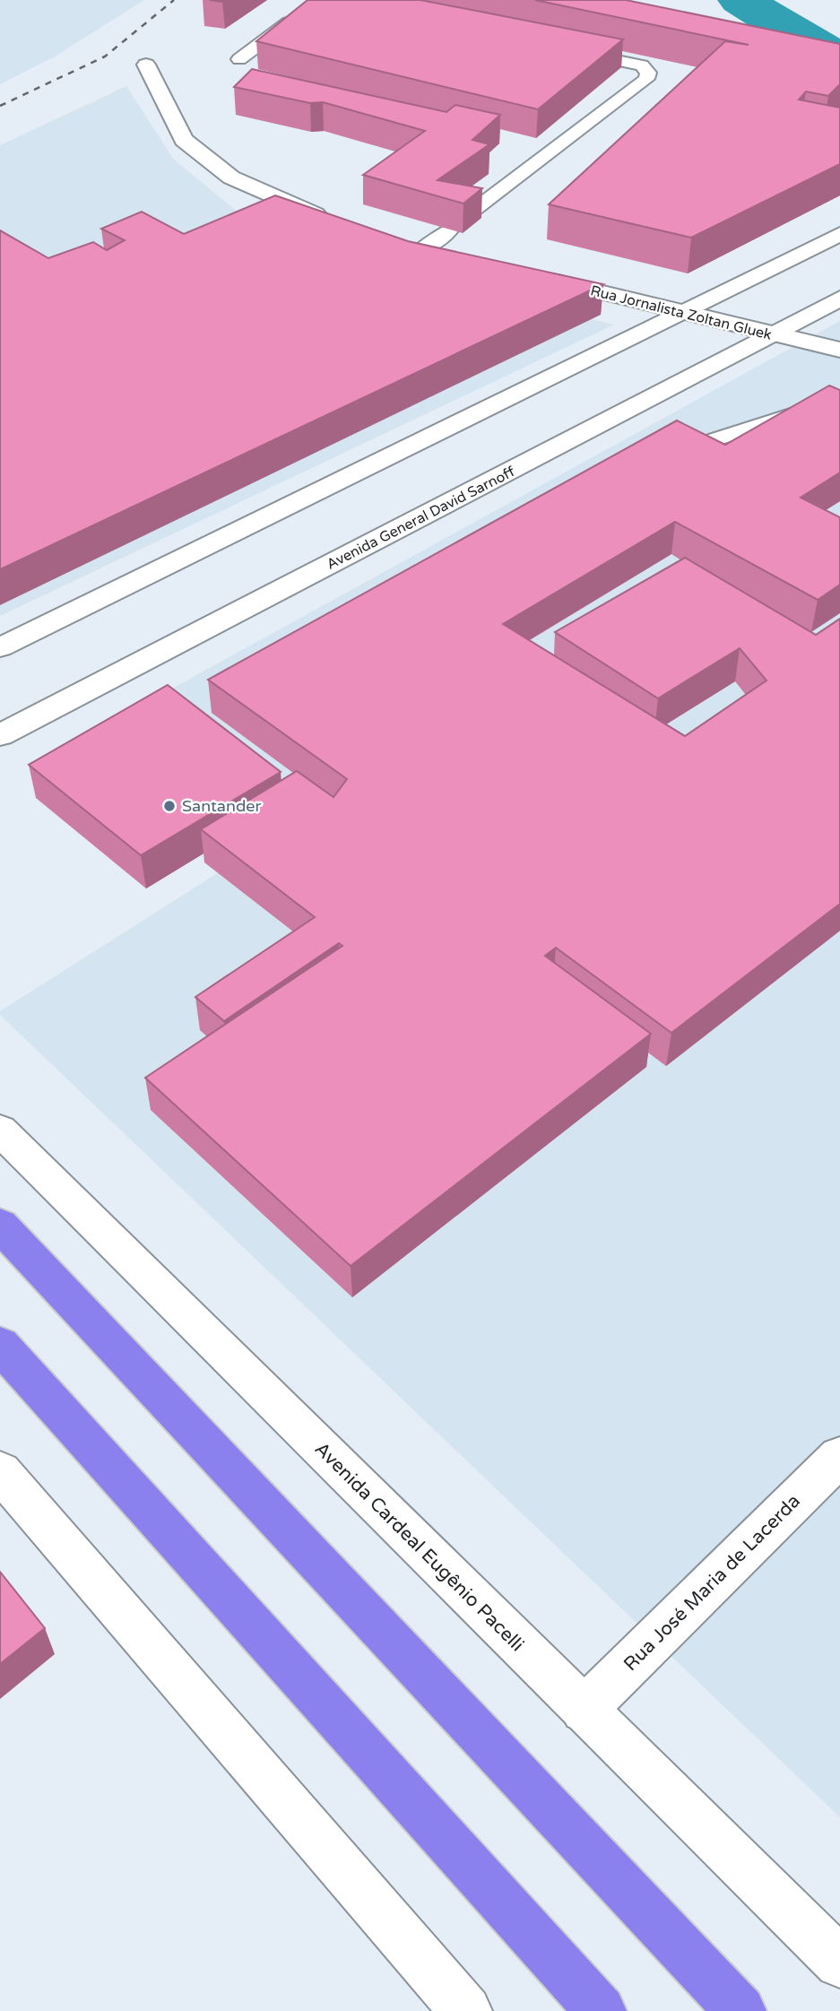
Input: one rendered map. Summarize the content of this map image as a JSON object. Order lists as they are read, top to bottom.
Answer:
{
  "streets": {
    "main road": [
      "Rua Jornalista Zoltan Gluek",
      "Avenida General David Sarnoff",
      "Avenida Cardeal Eugênio Pacelli",
      "Rua José Maria de Lacerda"
    ]
  },
  "crossings": [
    ["Rua Jornalista Zoltan Gluek", "Avenida General David Sarnoff"],
    ["Avenida Cardeal Eugênio Pacelli", "Rua José Maria de Lacerda"]
  ],
  "places": ["Santander"]
}
